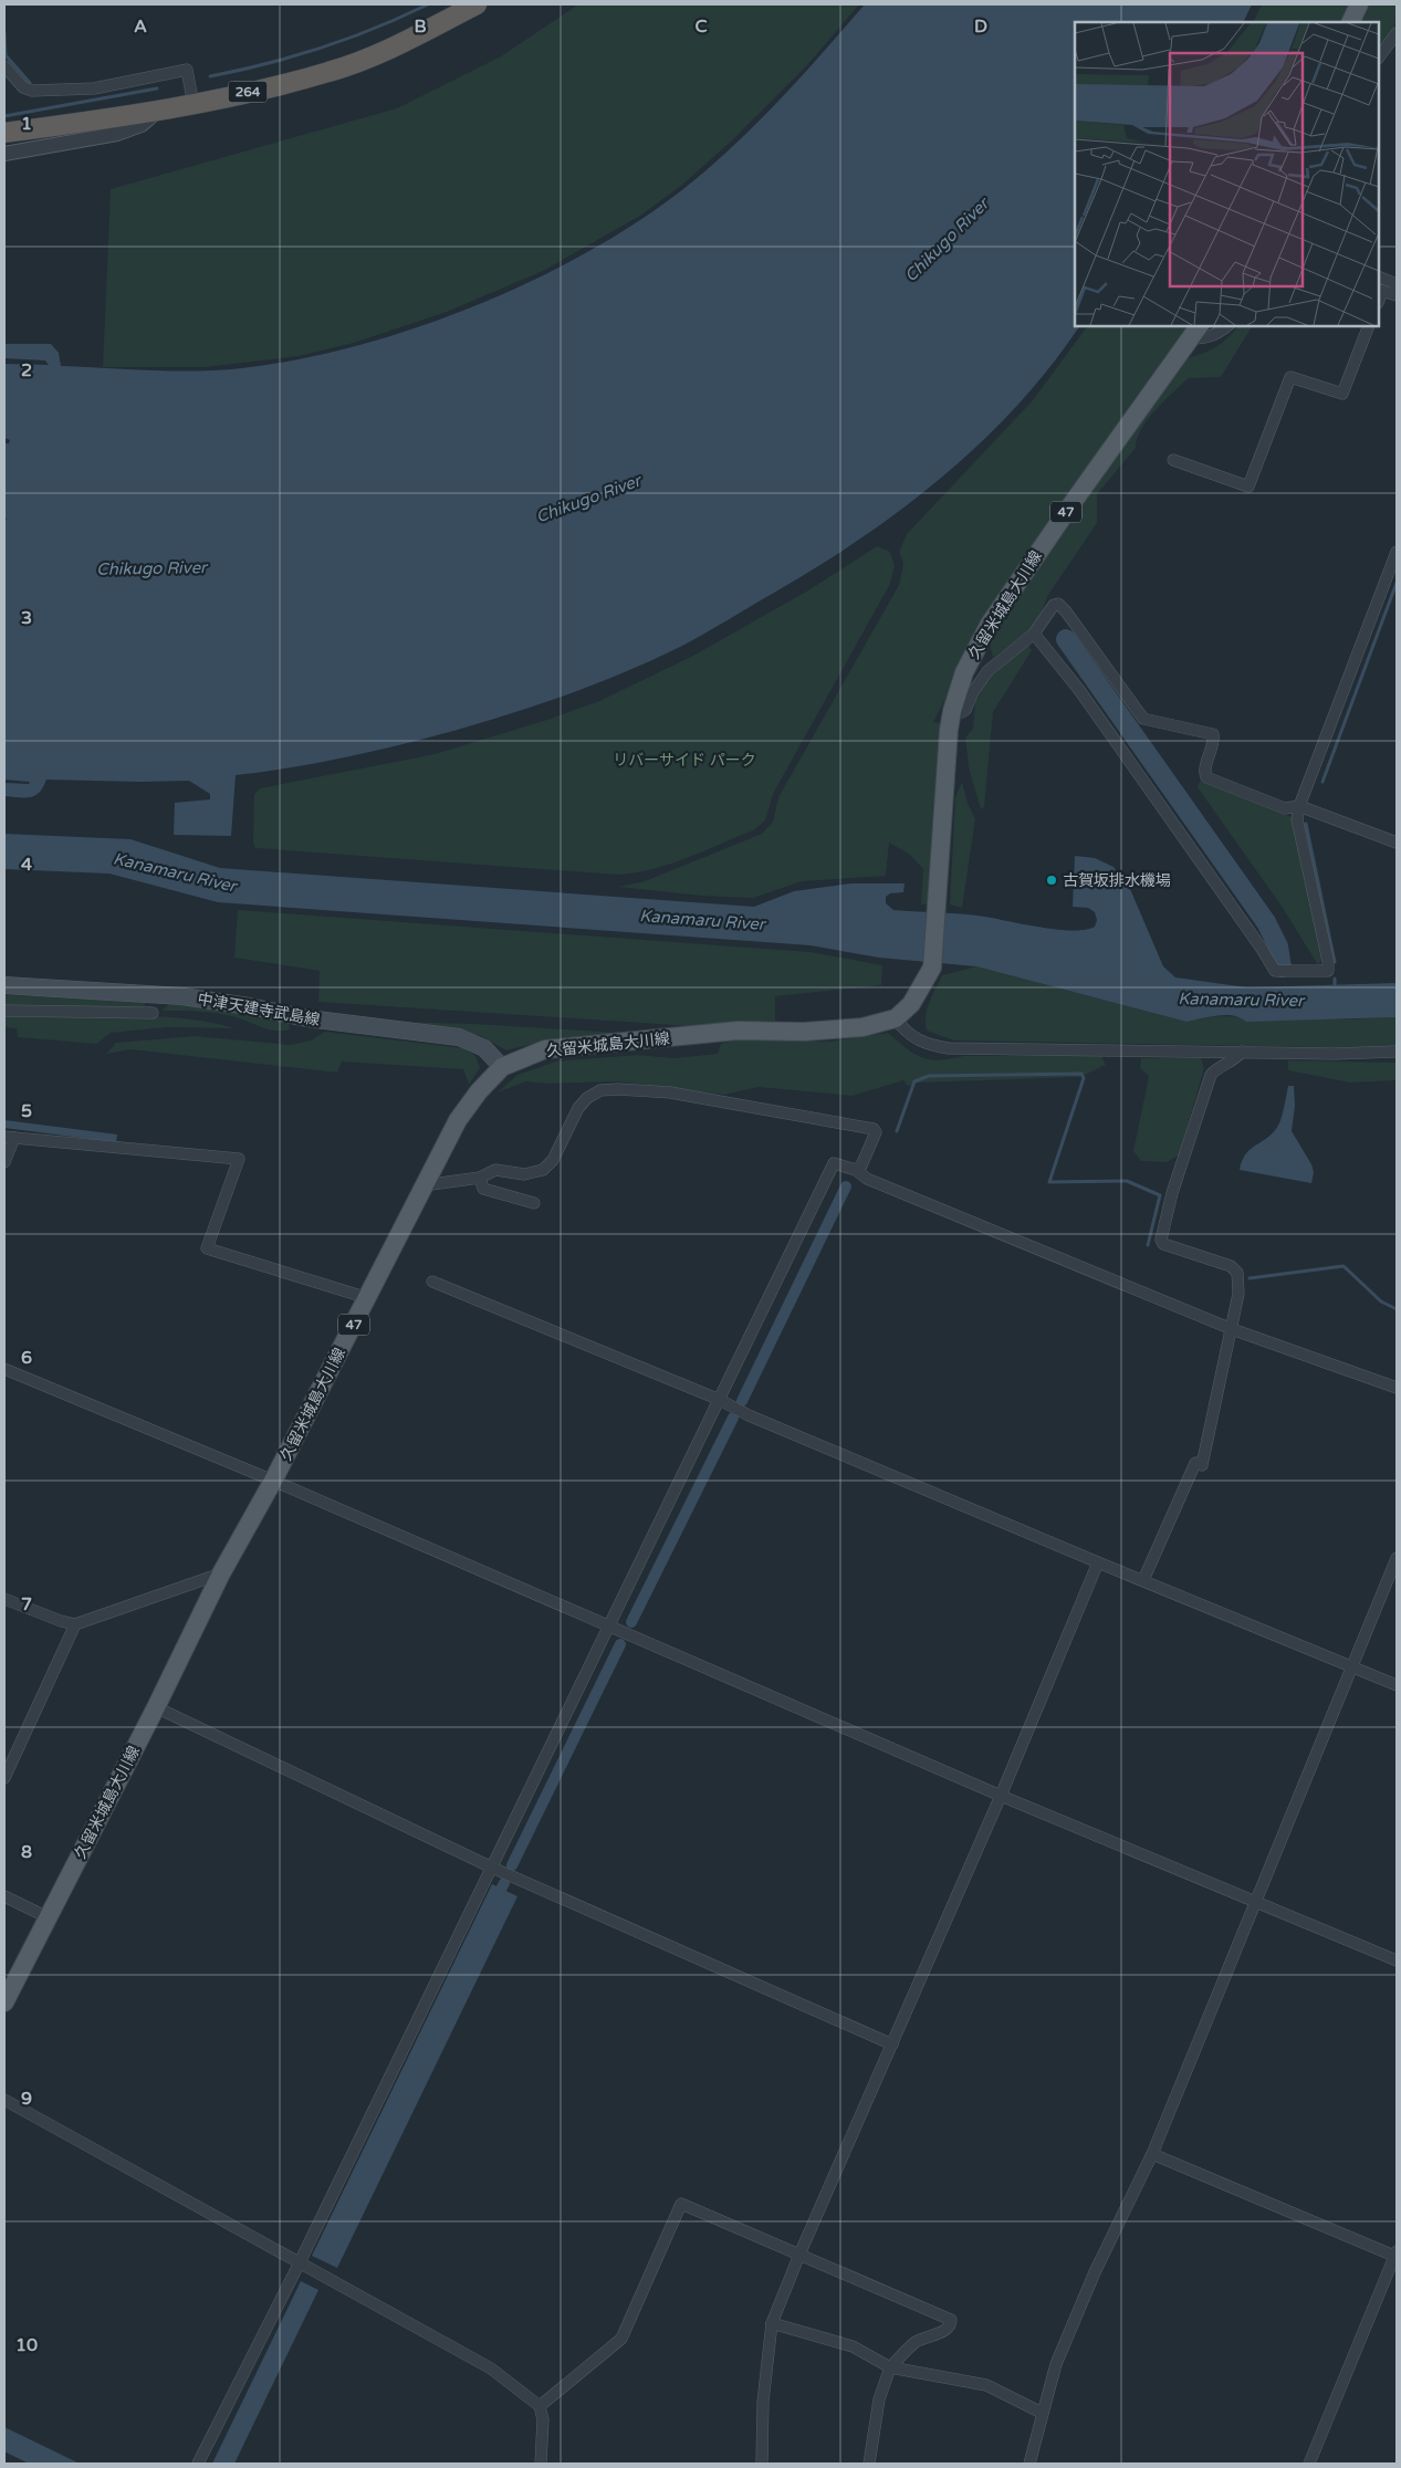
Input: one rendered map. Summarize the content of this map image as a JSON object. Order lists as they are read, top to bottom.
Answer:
{
  "streets": {
    "highway": ["264"],
    "main road": ["47", "久留米城島大川線", "中津天建寺武島線"]
  },
  "crossings": [
    ["久留米城島大川線", "中津天建寺武島線"]
  ],
  "water": ["Chikugo River", "Kanamaru River"],
  "parks": ["リバーサイド パーク"],
  "places": ["古賀坂排水機場"],
  "grid": {
    "columns": [
      "A",
      "B",
      "C",
      "D"
    ],
    "rows": [
      "1",
      "2",
      "3",
      "4",
      "5",
      "6",
      "7",
      "8",
      "9",
      "10"
    ]
  }
}
